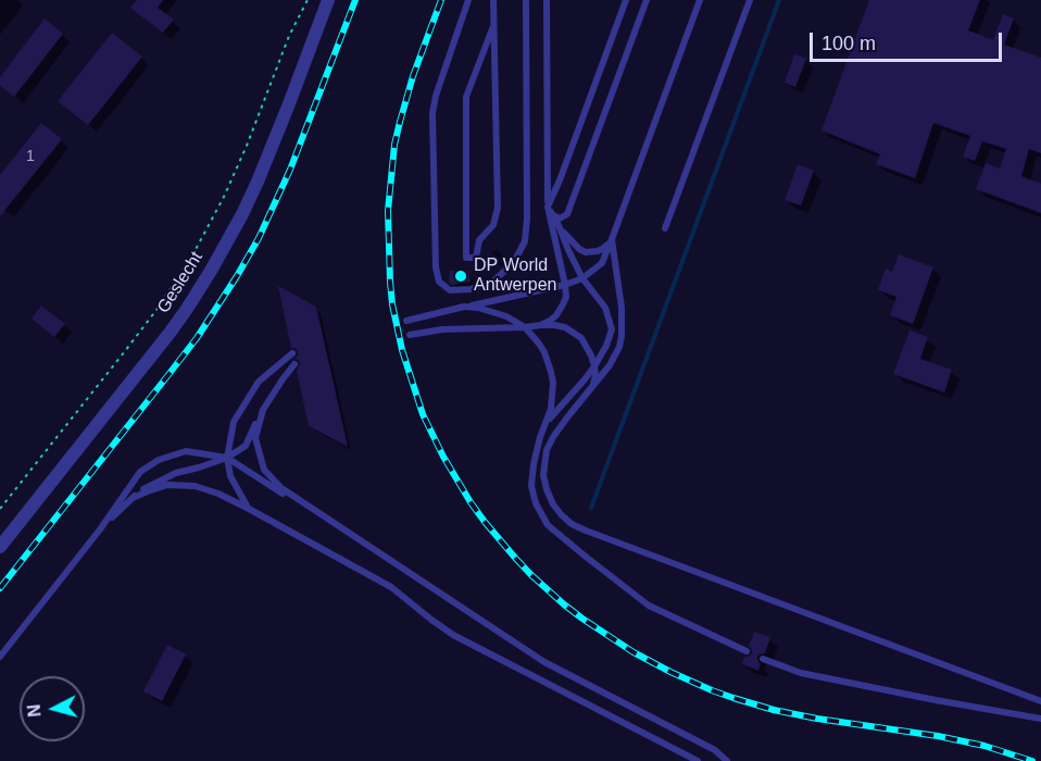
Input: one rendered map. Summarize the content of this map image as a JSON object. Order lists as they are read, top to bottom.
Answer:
{
  "streets": {
    "street": ["Geslecht"]
  },
  "places": ["DP World Antwerpen"],
  "house_numbers": ["1"],
  "scale_bar": "100 m",
  "north": "left"
}
